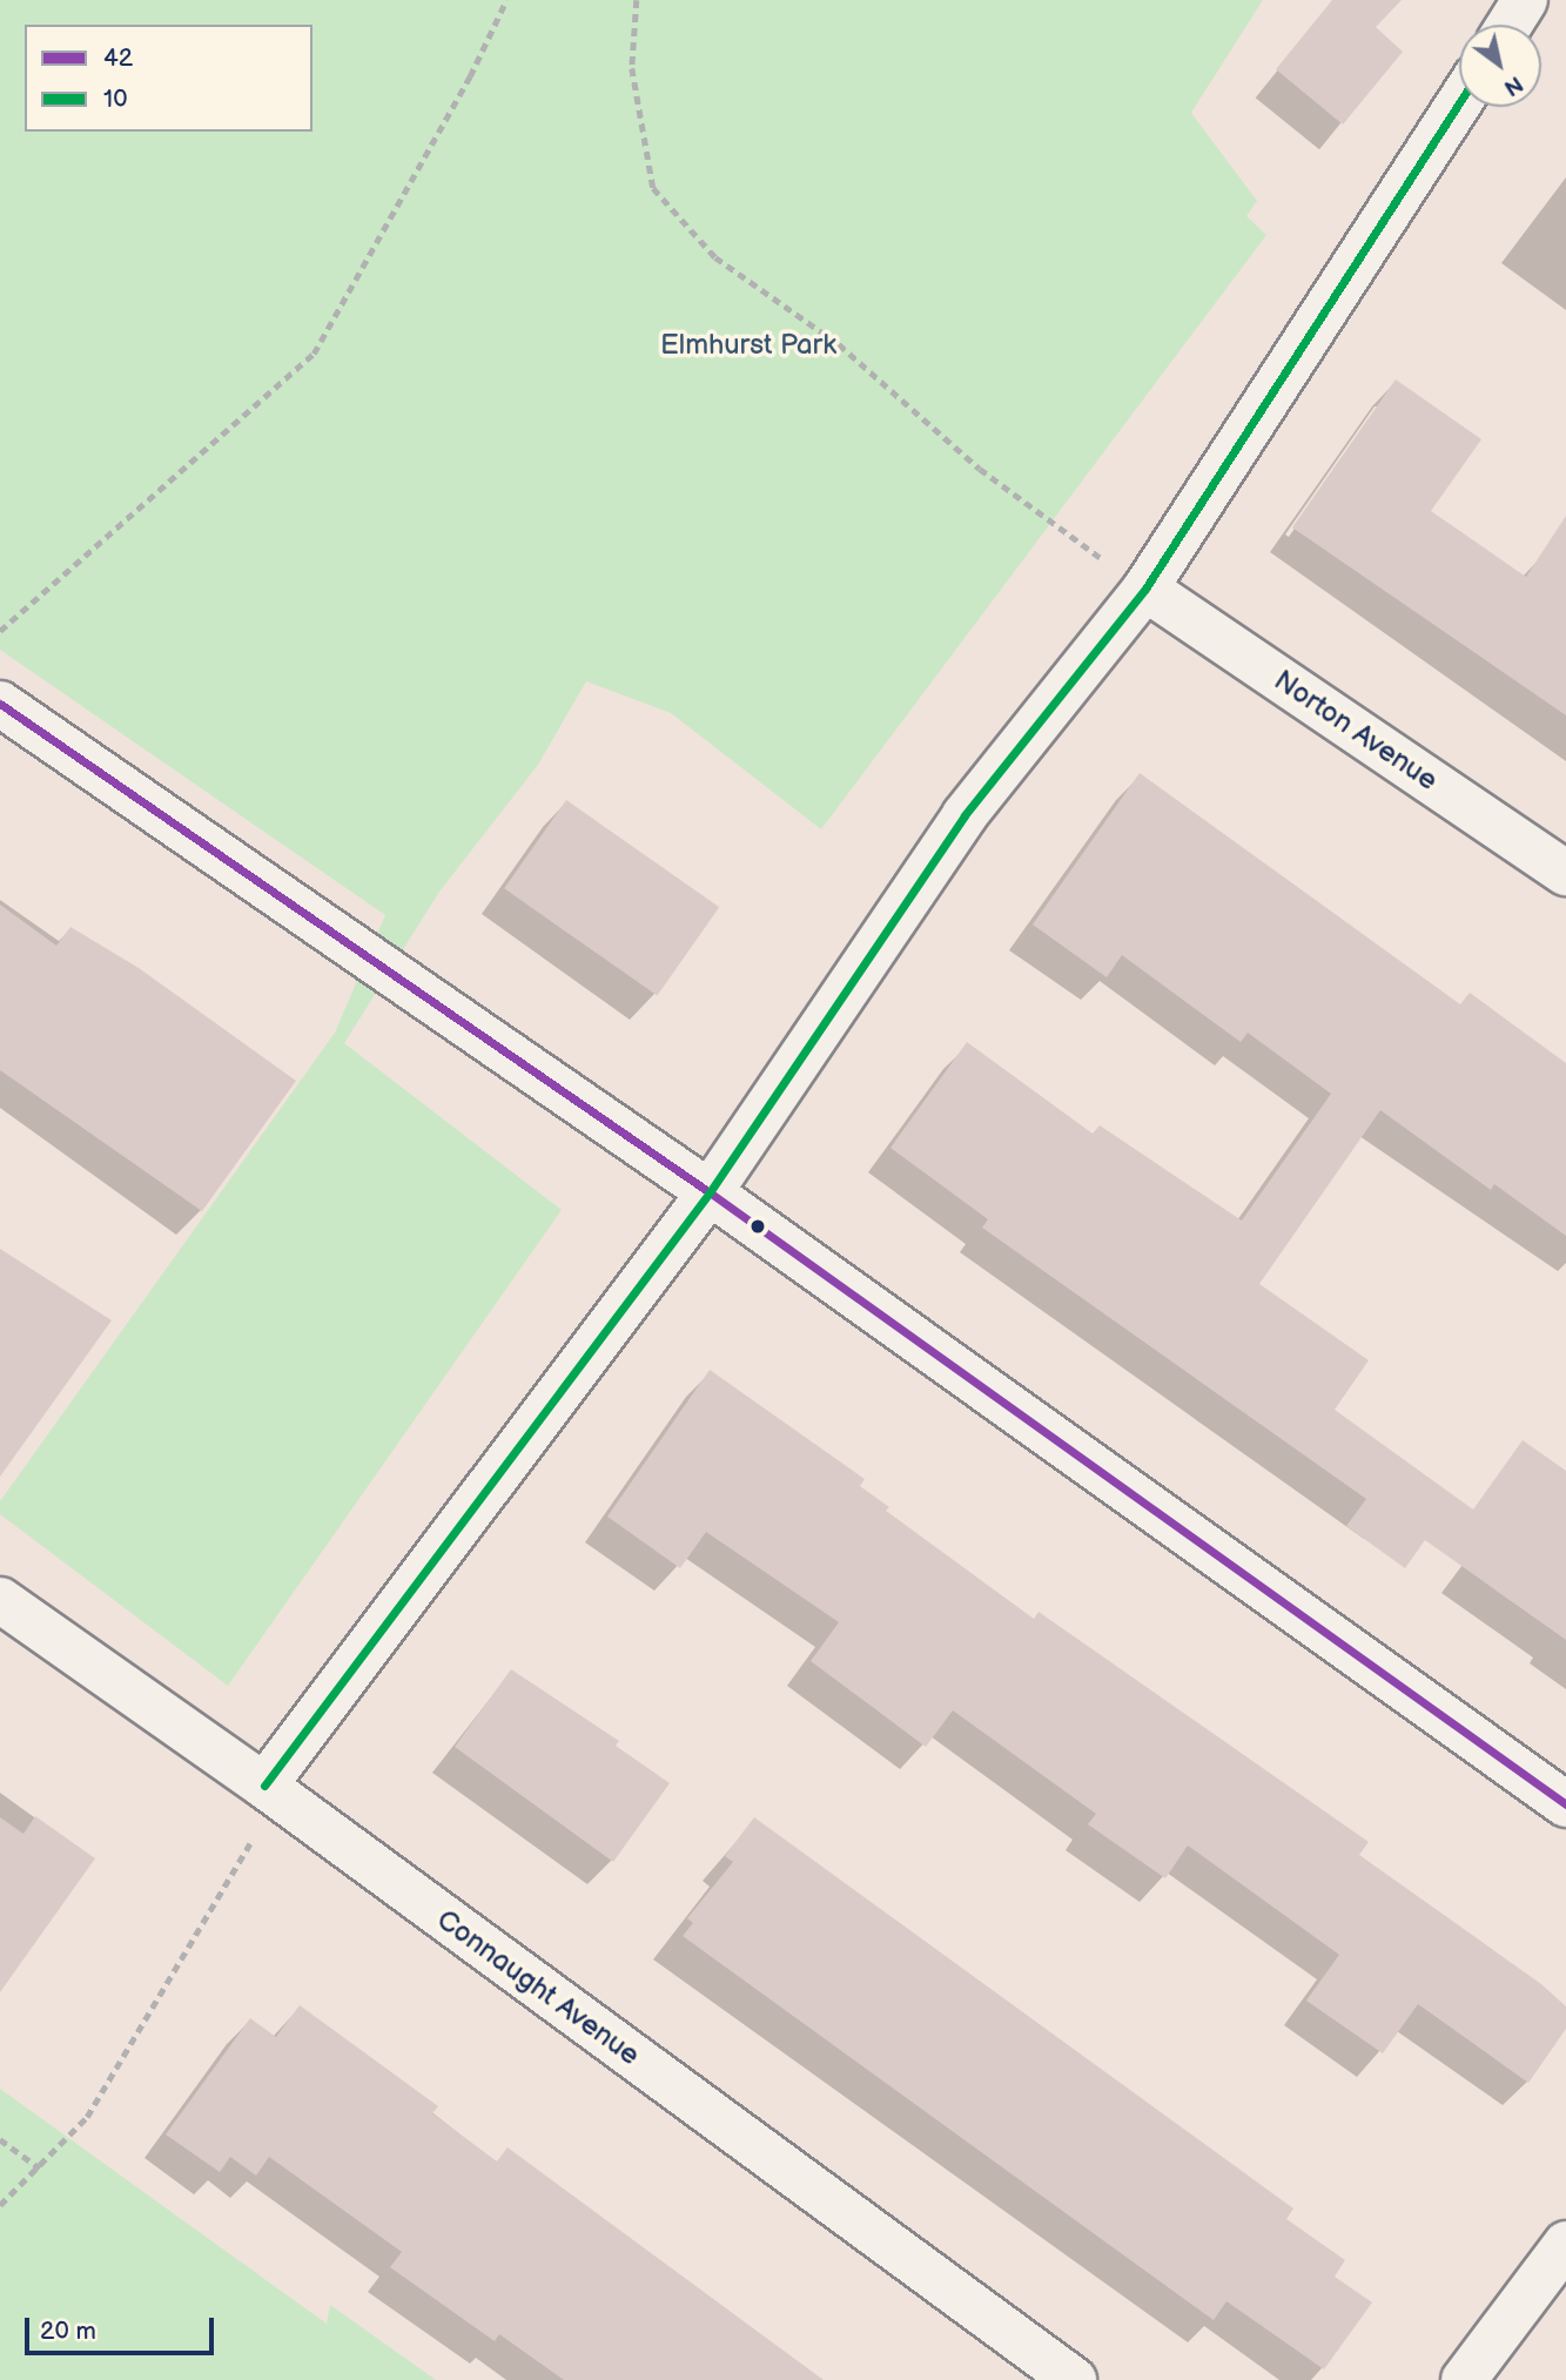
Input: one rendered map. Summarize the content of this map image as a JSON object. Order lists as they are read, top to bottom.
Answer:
{
  "streets": {
    "street": ["Norton Avenue", "Connaught Avenue"]
  },
  "parks": ["Elmhurst Park"],
  "lines": ["transit line 10", "transit line 42"],
  "legend": ["42", "10"],
  "scale_bar": "20 m",
  "north": "bottom right"
}
